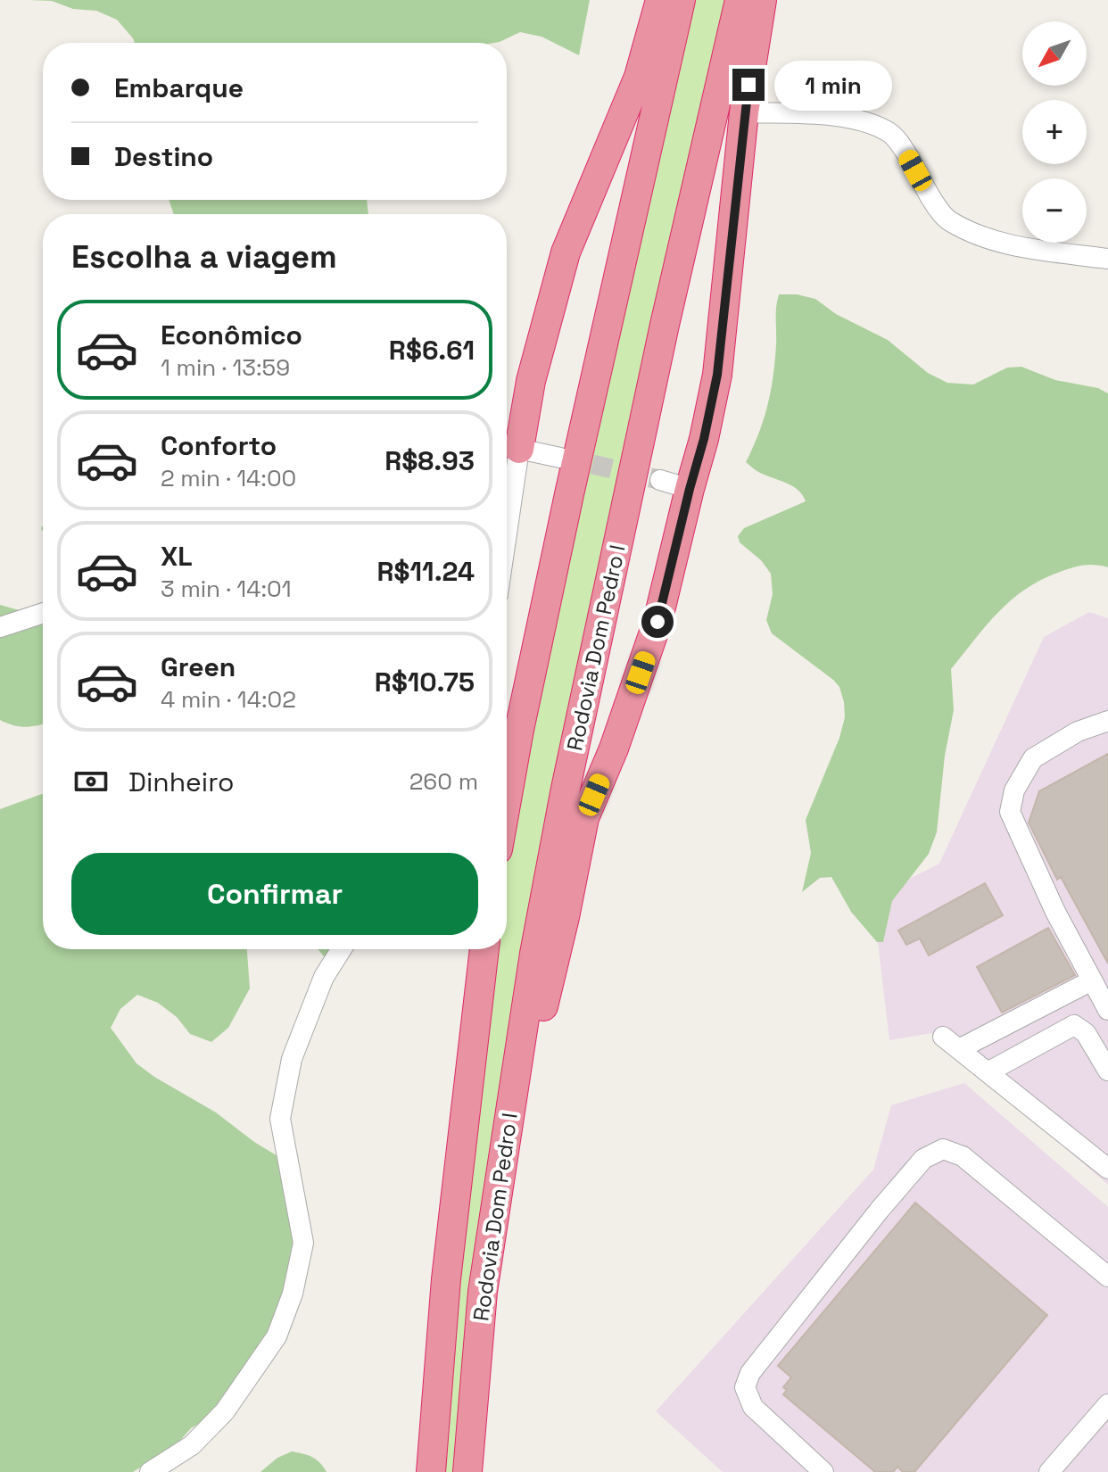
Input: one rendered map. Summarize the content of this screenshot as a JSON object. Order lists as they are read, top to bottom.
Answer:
{
  "streets": {
    "highway": ["Rodovia Dom Pedro I"]
  },
  "north": "bottom left",
  "page": {
    "map_buttons": ["+", "−"],
    "banner": ["Embarque", "Destino"],
    "bubble": "1 min",
    "heading": "Escolha a viagem",
    "list": [
      {
        "name": "Econômico",
        "note": "1 min · 13:59",
        "value": "R$6.61"
      },
      {
        "name": "Conforto",
        "note": "2 min · 14:00",
        "value": "R$8.93"
      },
      {
        "name": "XL",
        "note": "3 min · 14:01",
        "value": "R$11.24"
      },
      {
        "name": "Green",
        "note": "4 min · 14:02",
        "value": "R$10.75"
      }
    ],
    "pay": ["Dinheiro", "260 m"],
    "buttons": "Confirmar"
  }
}
